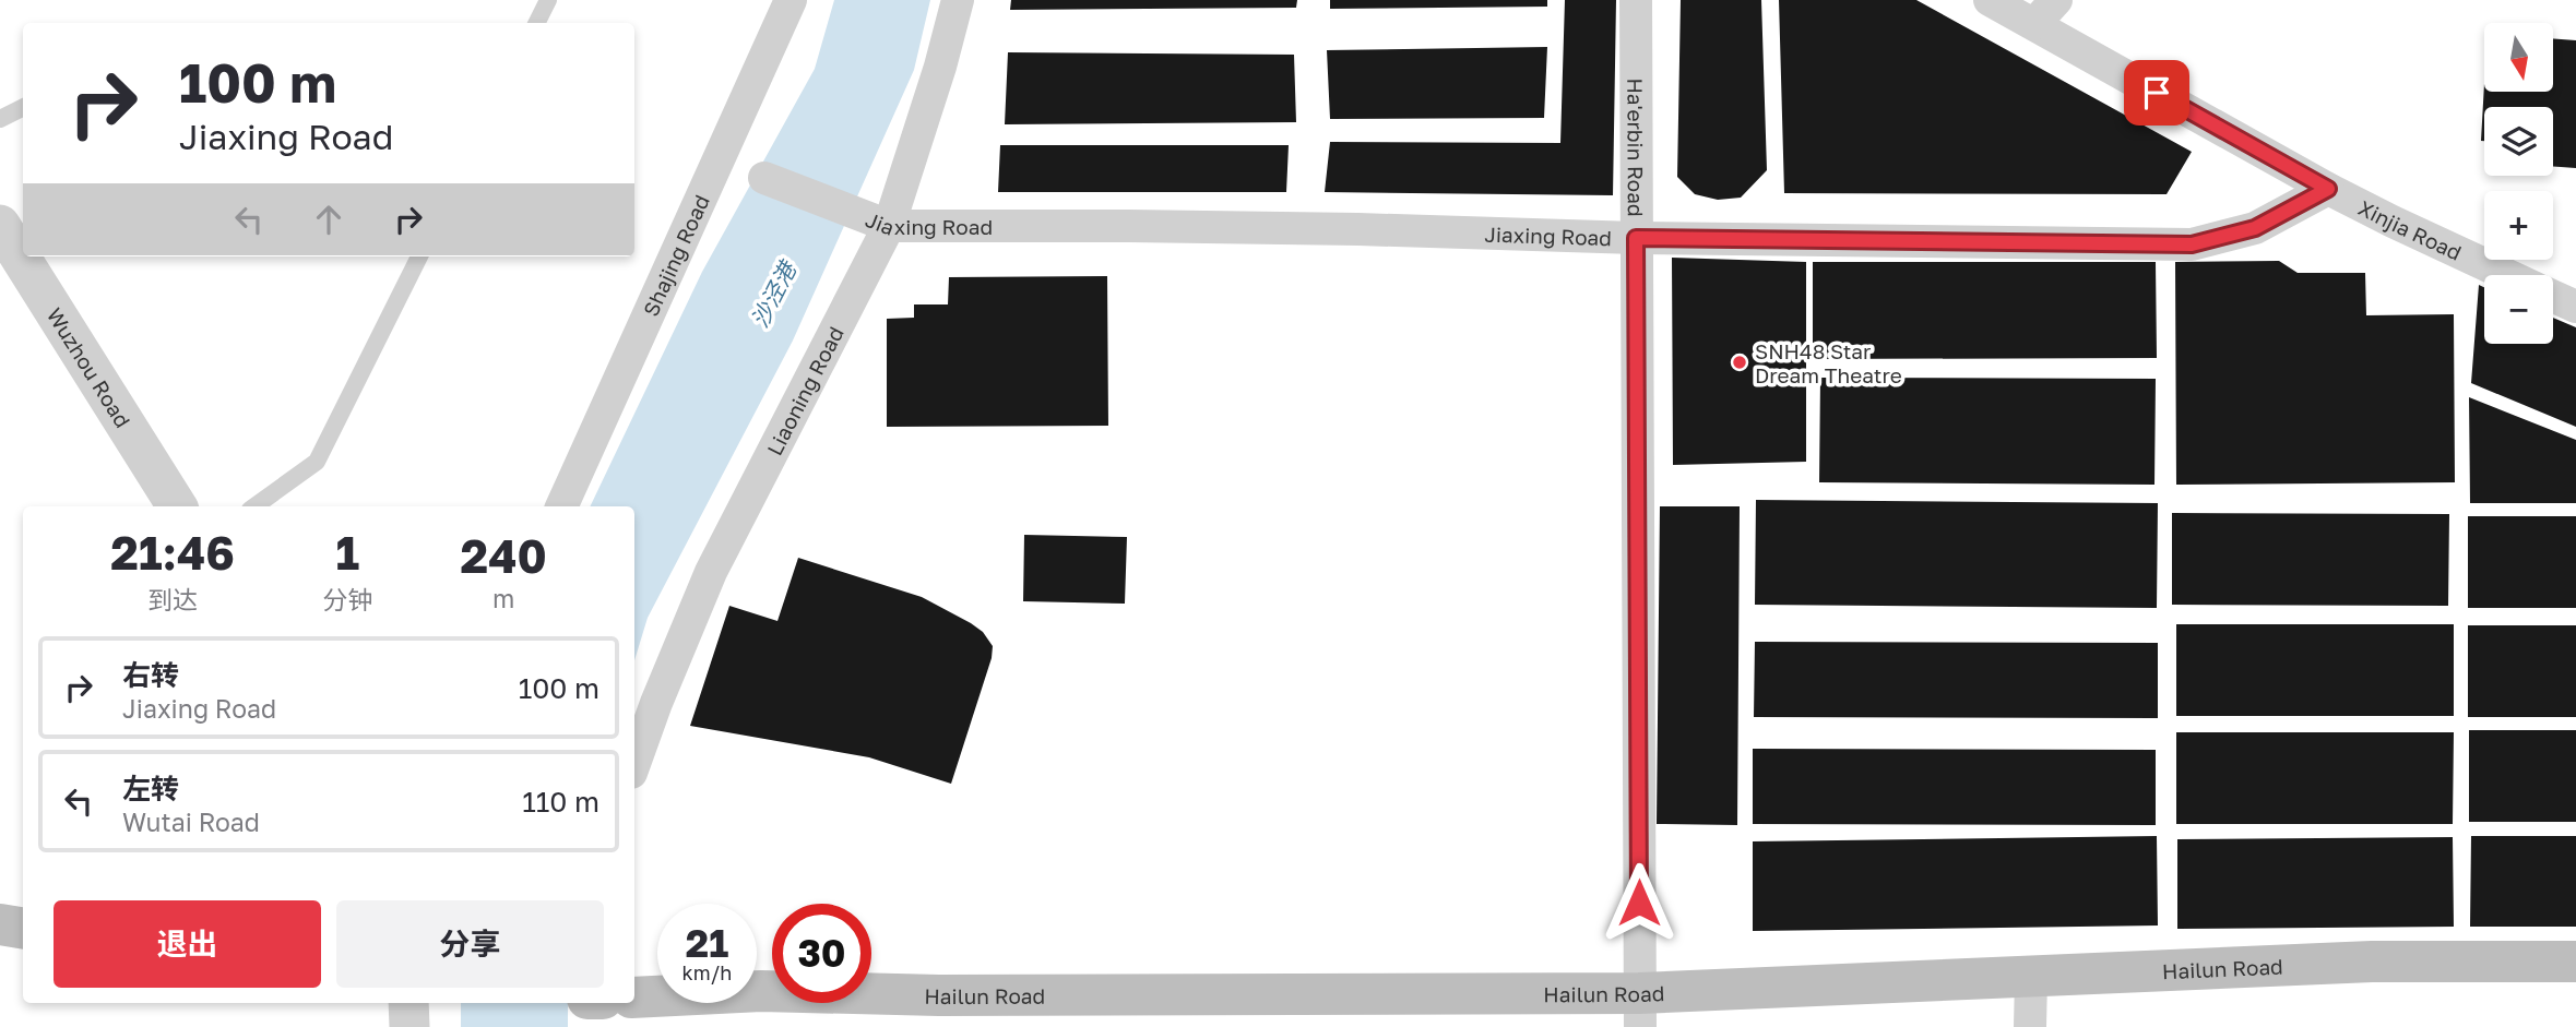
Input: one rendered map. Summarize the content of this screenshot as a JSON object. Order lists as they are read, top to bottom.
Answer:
{
  "streets": {
    "main road": ["Hailun Road"],
    "street": [
      "Ha'erbin Road",
      "Jiaxing Road",
      "Xinjia Road",
      "Shajing Road",
      "Wuzhou Road",
      "Liaoning Road"
    ]
  },
  "crossings": [
    ["Ha'erbin Road", "Jiaxing Road"],
    ["Ha'erbin Road", "Hailun Road"],
    ["Jiaxing Road", "Xinjia Road"],
    ["Jiaxing Road", "Liaoning Road"]
  ],
  "water": ["沙泾港"],
  "places": ["SNH48 Star Dream Theatre"],
  "north": "bottom",
  "page": {
    "map_buttons": ["+", "−"],
    "turn": ["100 m", "Jiaxing Road"],
    "eta": [
      "21:46",
      "到达",
      "1",
      "分钟",
      "240",
      "m"
    ],
    "list": [
      {
        "name": "右转",
        "note": "Jiaxing Road",
        "value": "100 m"
      },
      {
        "name": "左转",
        "note": "Wutai Road",
        "value": "110 m"
      }
    ],
    "buttons": ["退出", "分享"],
    "speed": "21 km/h",
    "limit": "30"
  }
}
